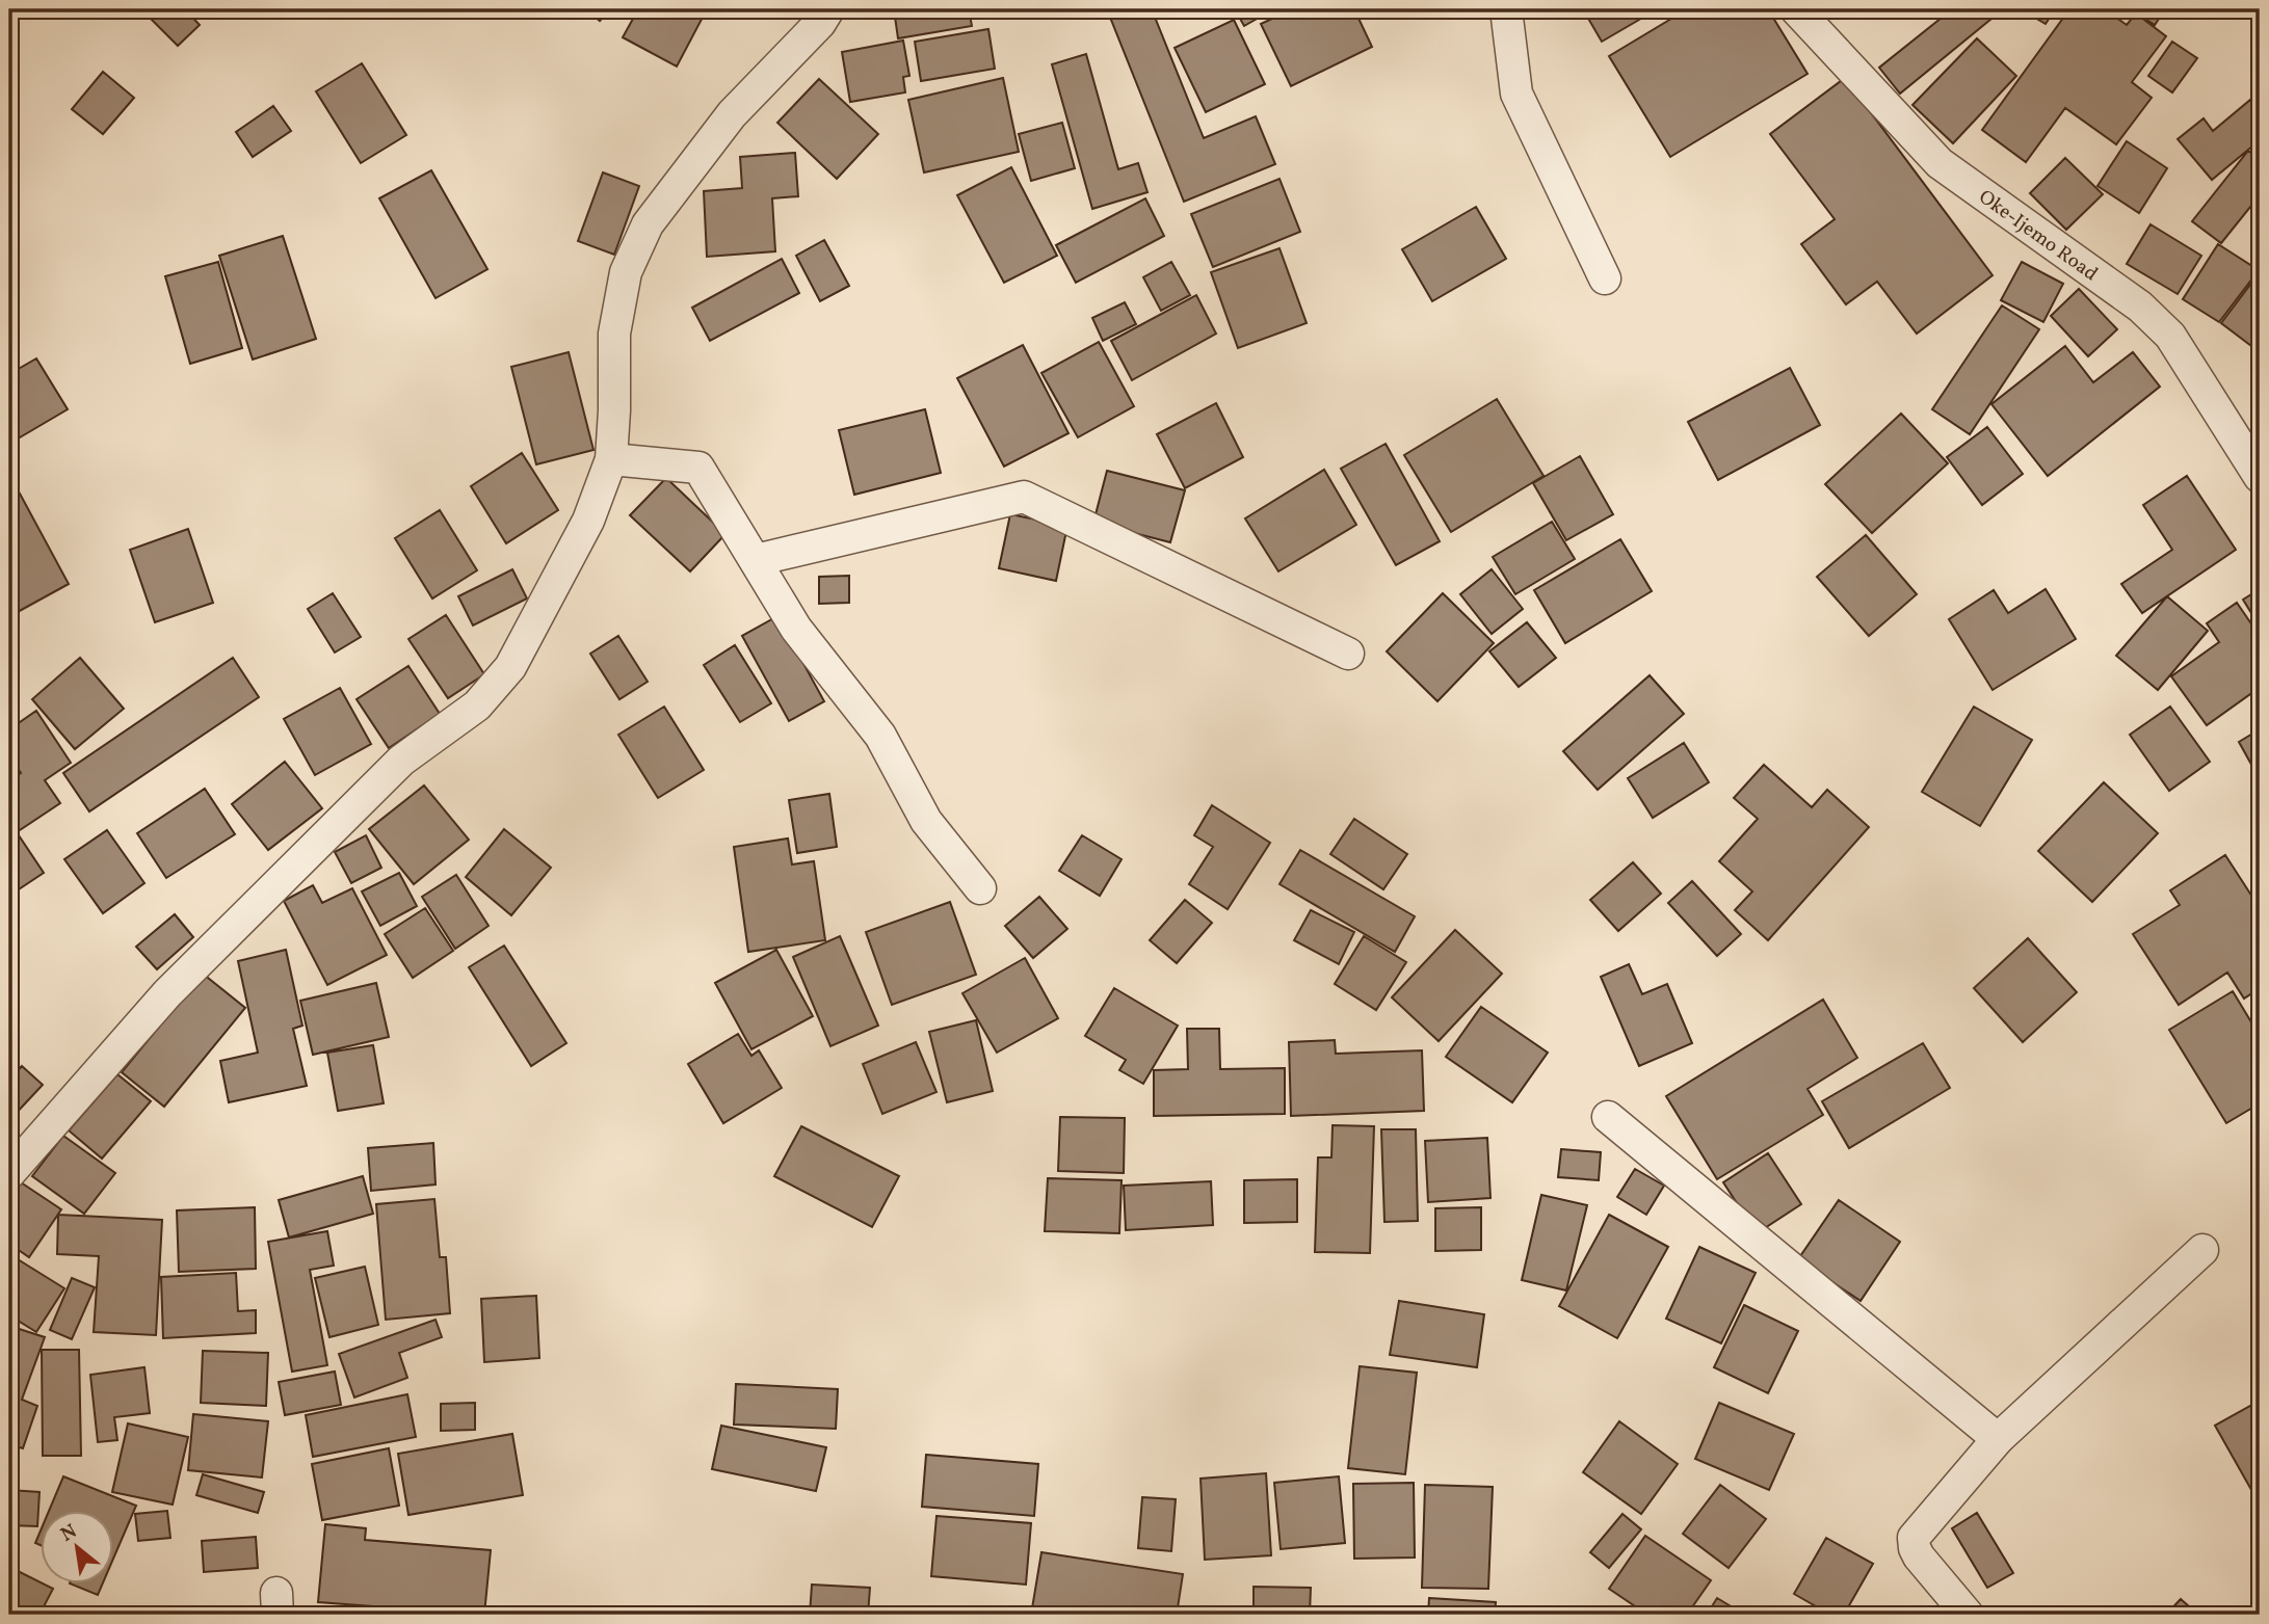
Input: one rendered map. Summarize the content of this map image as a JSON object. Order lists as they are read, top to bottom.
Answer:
{
  "streets": {
    "street": ["Oke-Ijemo Road"]
  },
  "north": "top left"
}
